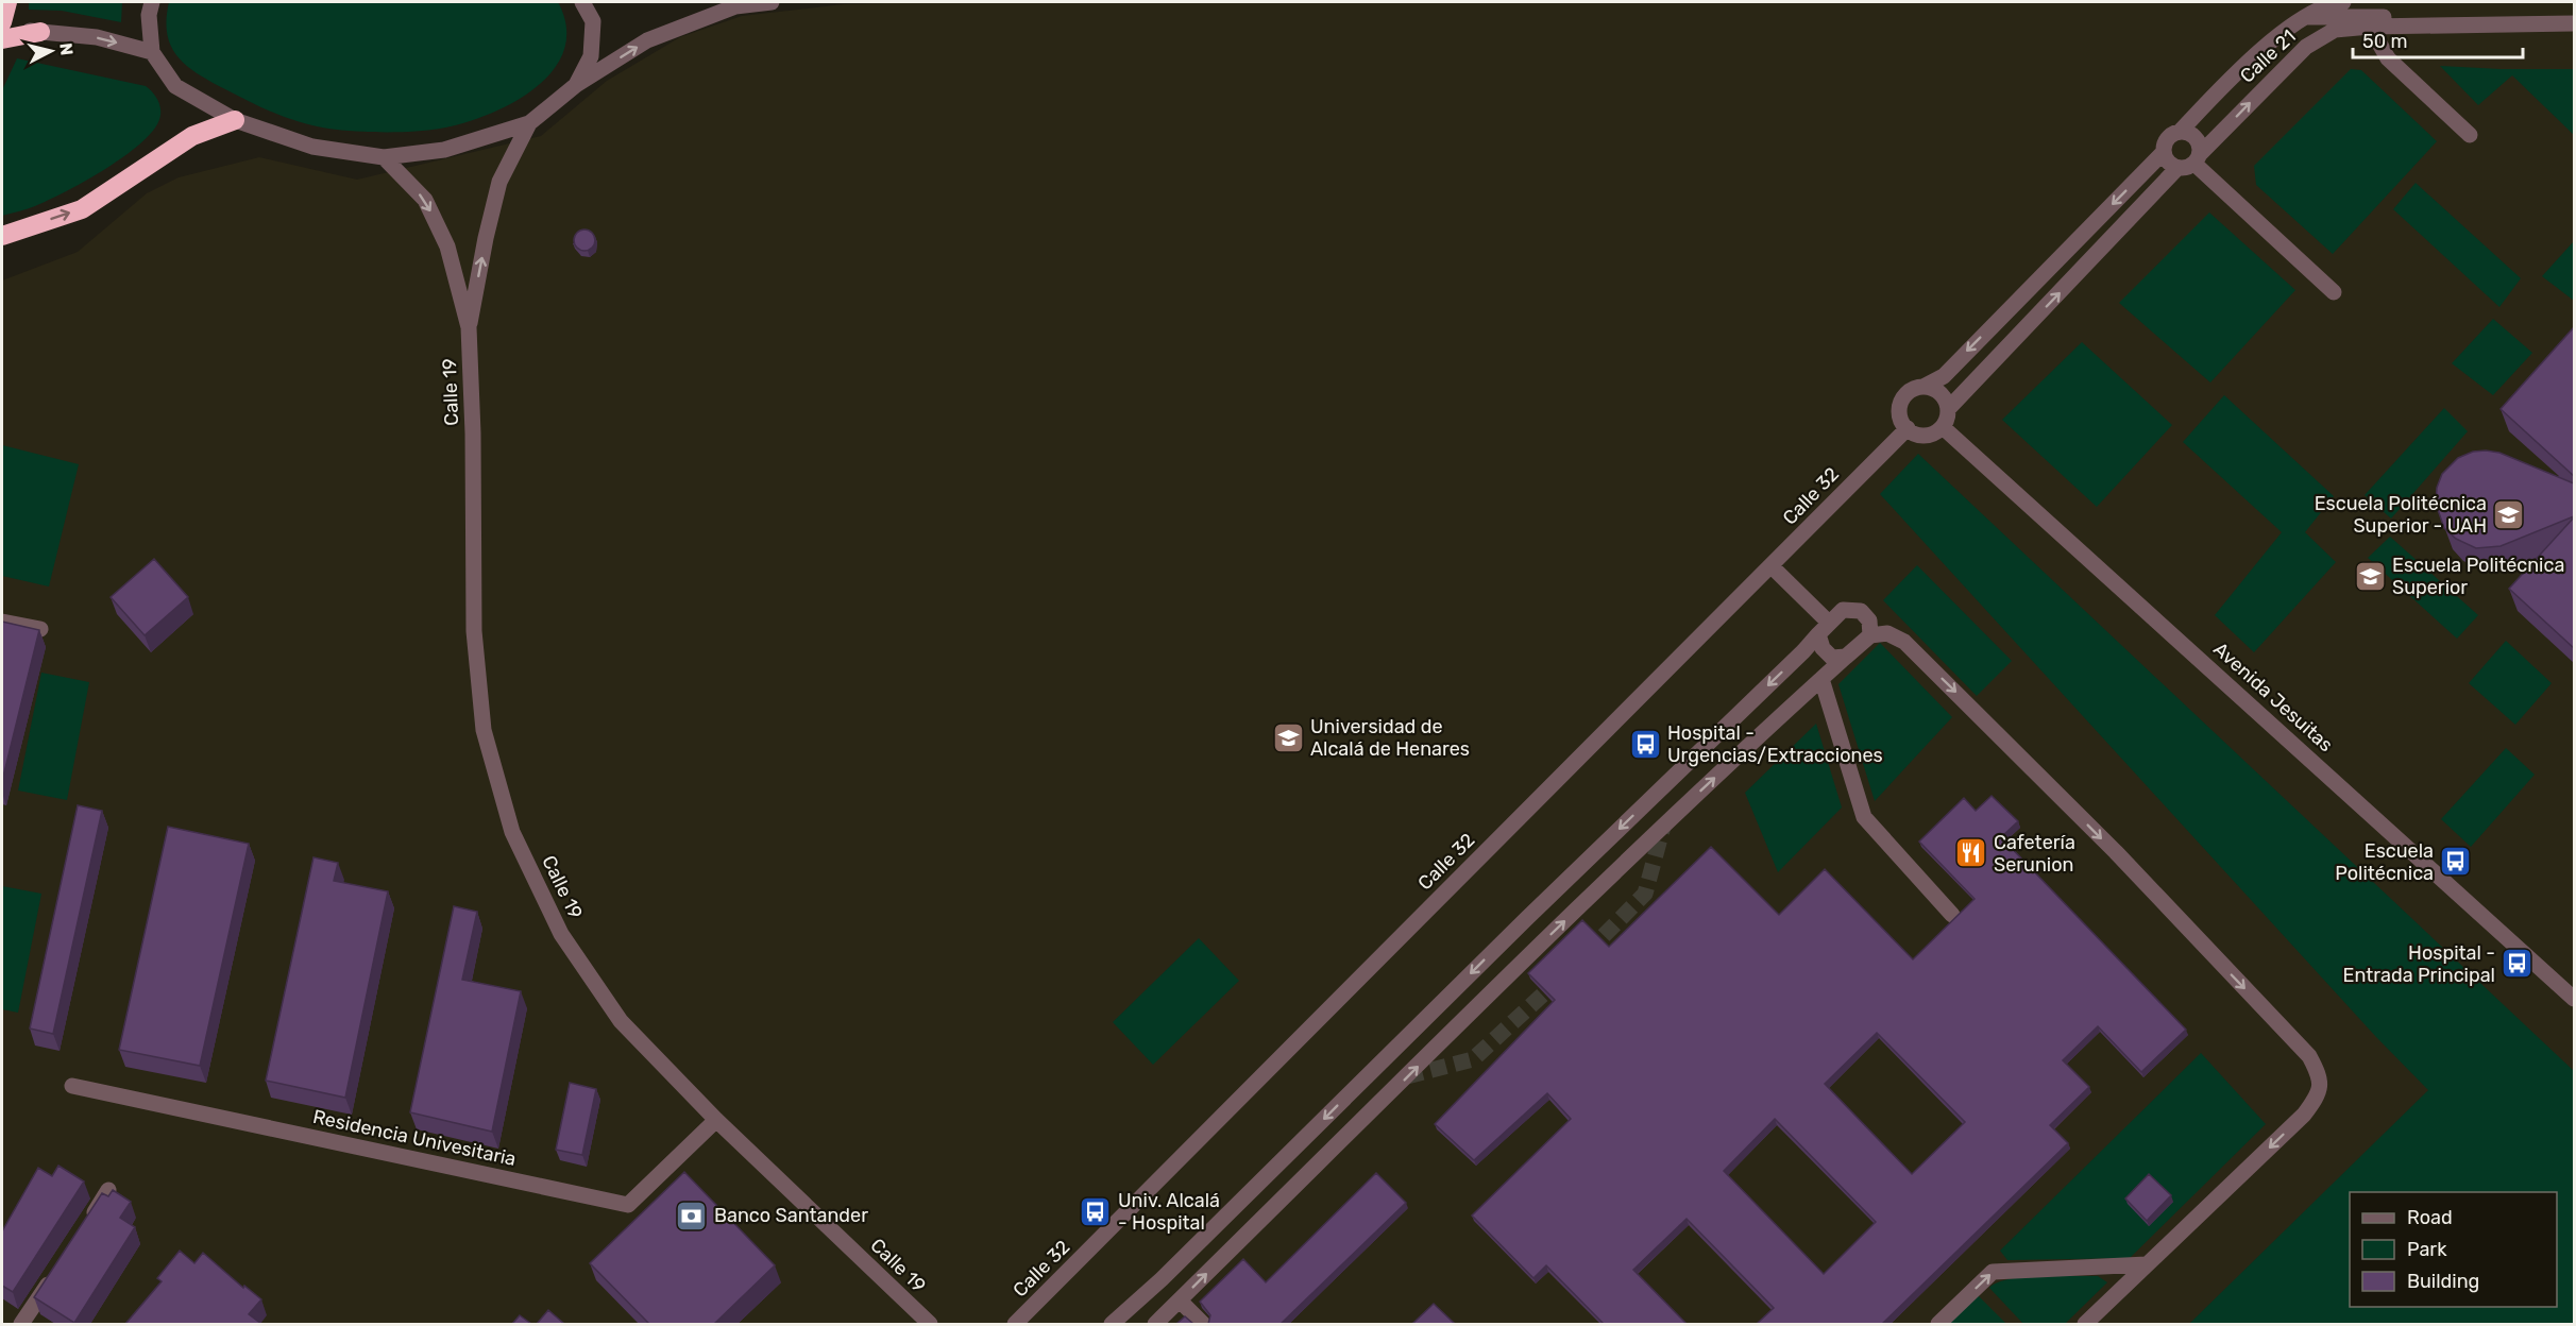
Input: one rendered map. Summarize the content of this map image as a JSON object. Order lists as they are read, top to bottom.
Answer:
{
  "streets": {
    "street": [
      "Calle 21",
      "Calle 19",
      "Calle 32",
      "Avenida Jesuitas",
      "Residencia Univesitaria"
    ]
  },
  "crossings": [
    ["Calle 19", "Residencia Univesitaria"],
    ["Calle 32", "Avenida Jesuitas"]
  ],
  "places": {
    "school or university": ["Escuela Politécnica Superior - UAH", "Escuela Politécnica Superior", "Universidad de Alcalá de Henares"],
    "bus stop": [
      "Hospital - Urgencias/Extracciones",
      "Escuela Politécnica",
      "Hospital - Entrada Principal",
      "Univ. Alcalá - Hospital"
    ],
    "restaurant": ["Cafetería Serunion"],
    "bank": ["Banco Santander"]
  },
  "legend": ["Road", "Park", "Building"],
  "scale_bar": "50 m",
  "north": "right"
}
